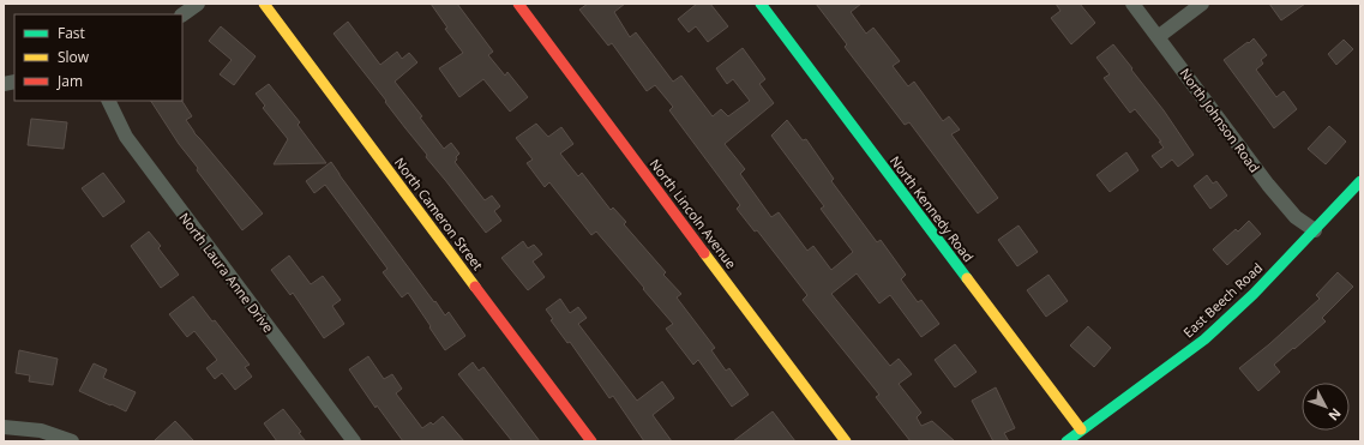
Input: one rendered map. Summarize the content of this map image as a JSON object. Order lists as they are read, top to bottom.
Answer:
{
  "streets": {
    "street": [
      "North Johnson Road",
      "North Kennedy Road",
      "North Cameron Street",
      "North Lincoln Avenue",
      "North Laura Anne Drive",
      "East Beech Road"
    ]
  },
  "crossings": [
    ["North Johnson Road", "East Beech Road"],
    ["North Kennedy Road", "East Beech Road"]
  ],
  "legend": ["Fast", "Slow", "Jam"],
  "north": "bottom right"
}
